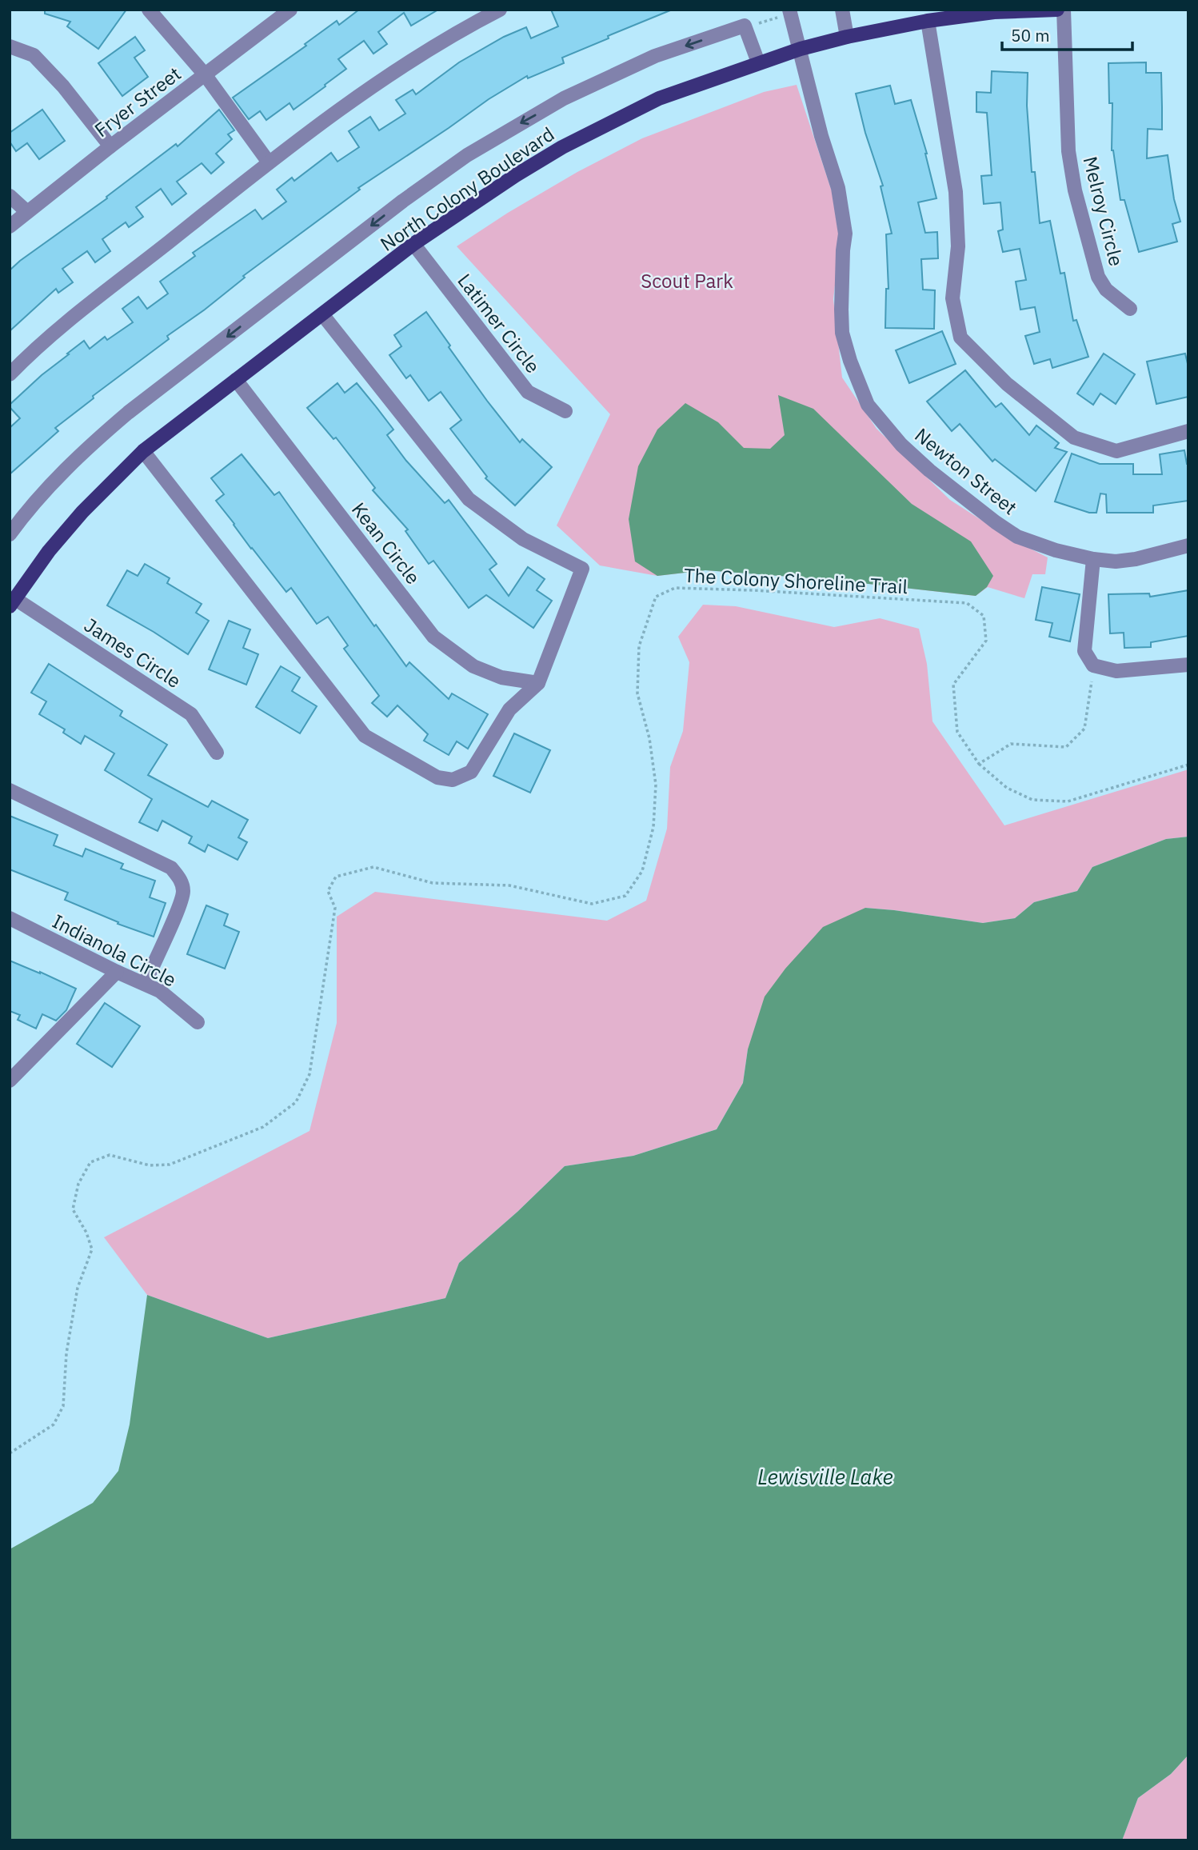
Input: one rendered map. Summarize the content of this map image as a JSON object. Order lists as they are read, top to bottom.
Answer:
{
  "streets": {
    "main road": ["North Colony Boulevard"],
    "street": [
      "Fryer Street",
      "Melroy Circle",
      "Latimer Circle",
      "Newton Street",
      "Kean Circle",
      "James Circle",
      "Indianola Circle"
    ],
    "path": ["The Colony Shoreline Trail"]
  },
  "crossings": [
    ["North Colony Boulevard", "Latimer Circle"],
    ["North Colony Boulevard", "Newton Street"],
    ["North Colony Boulevard", "Kean Circle"],
    ["North Colony Boulevard", "James Circle"]
  ],
  "water": ["Lewisville Lake"],
  "parks": ["Scout Park"],
  "scale_bar": "50 m"
}
